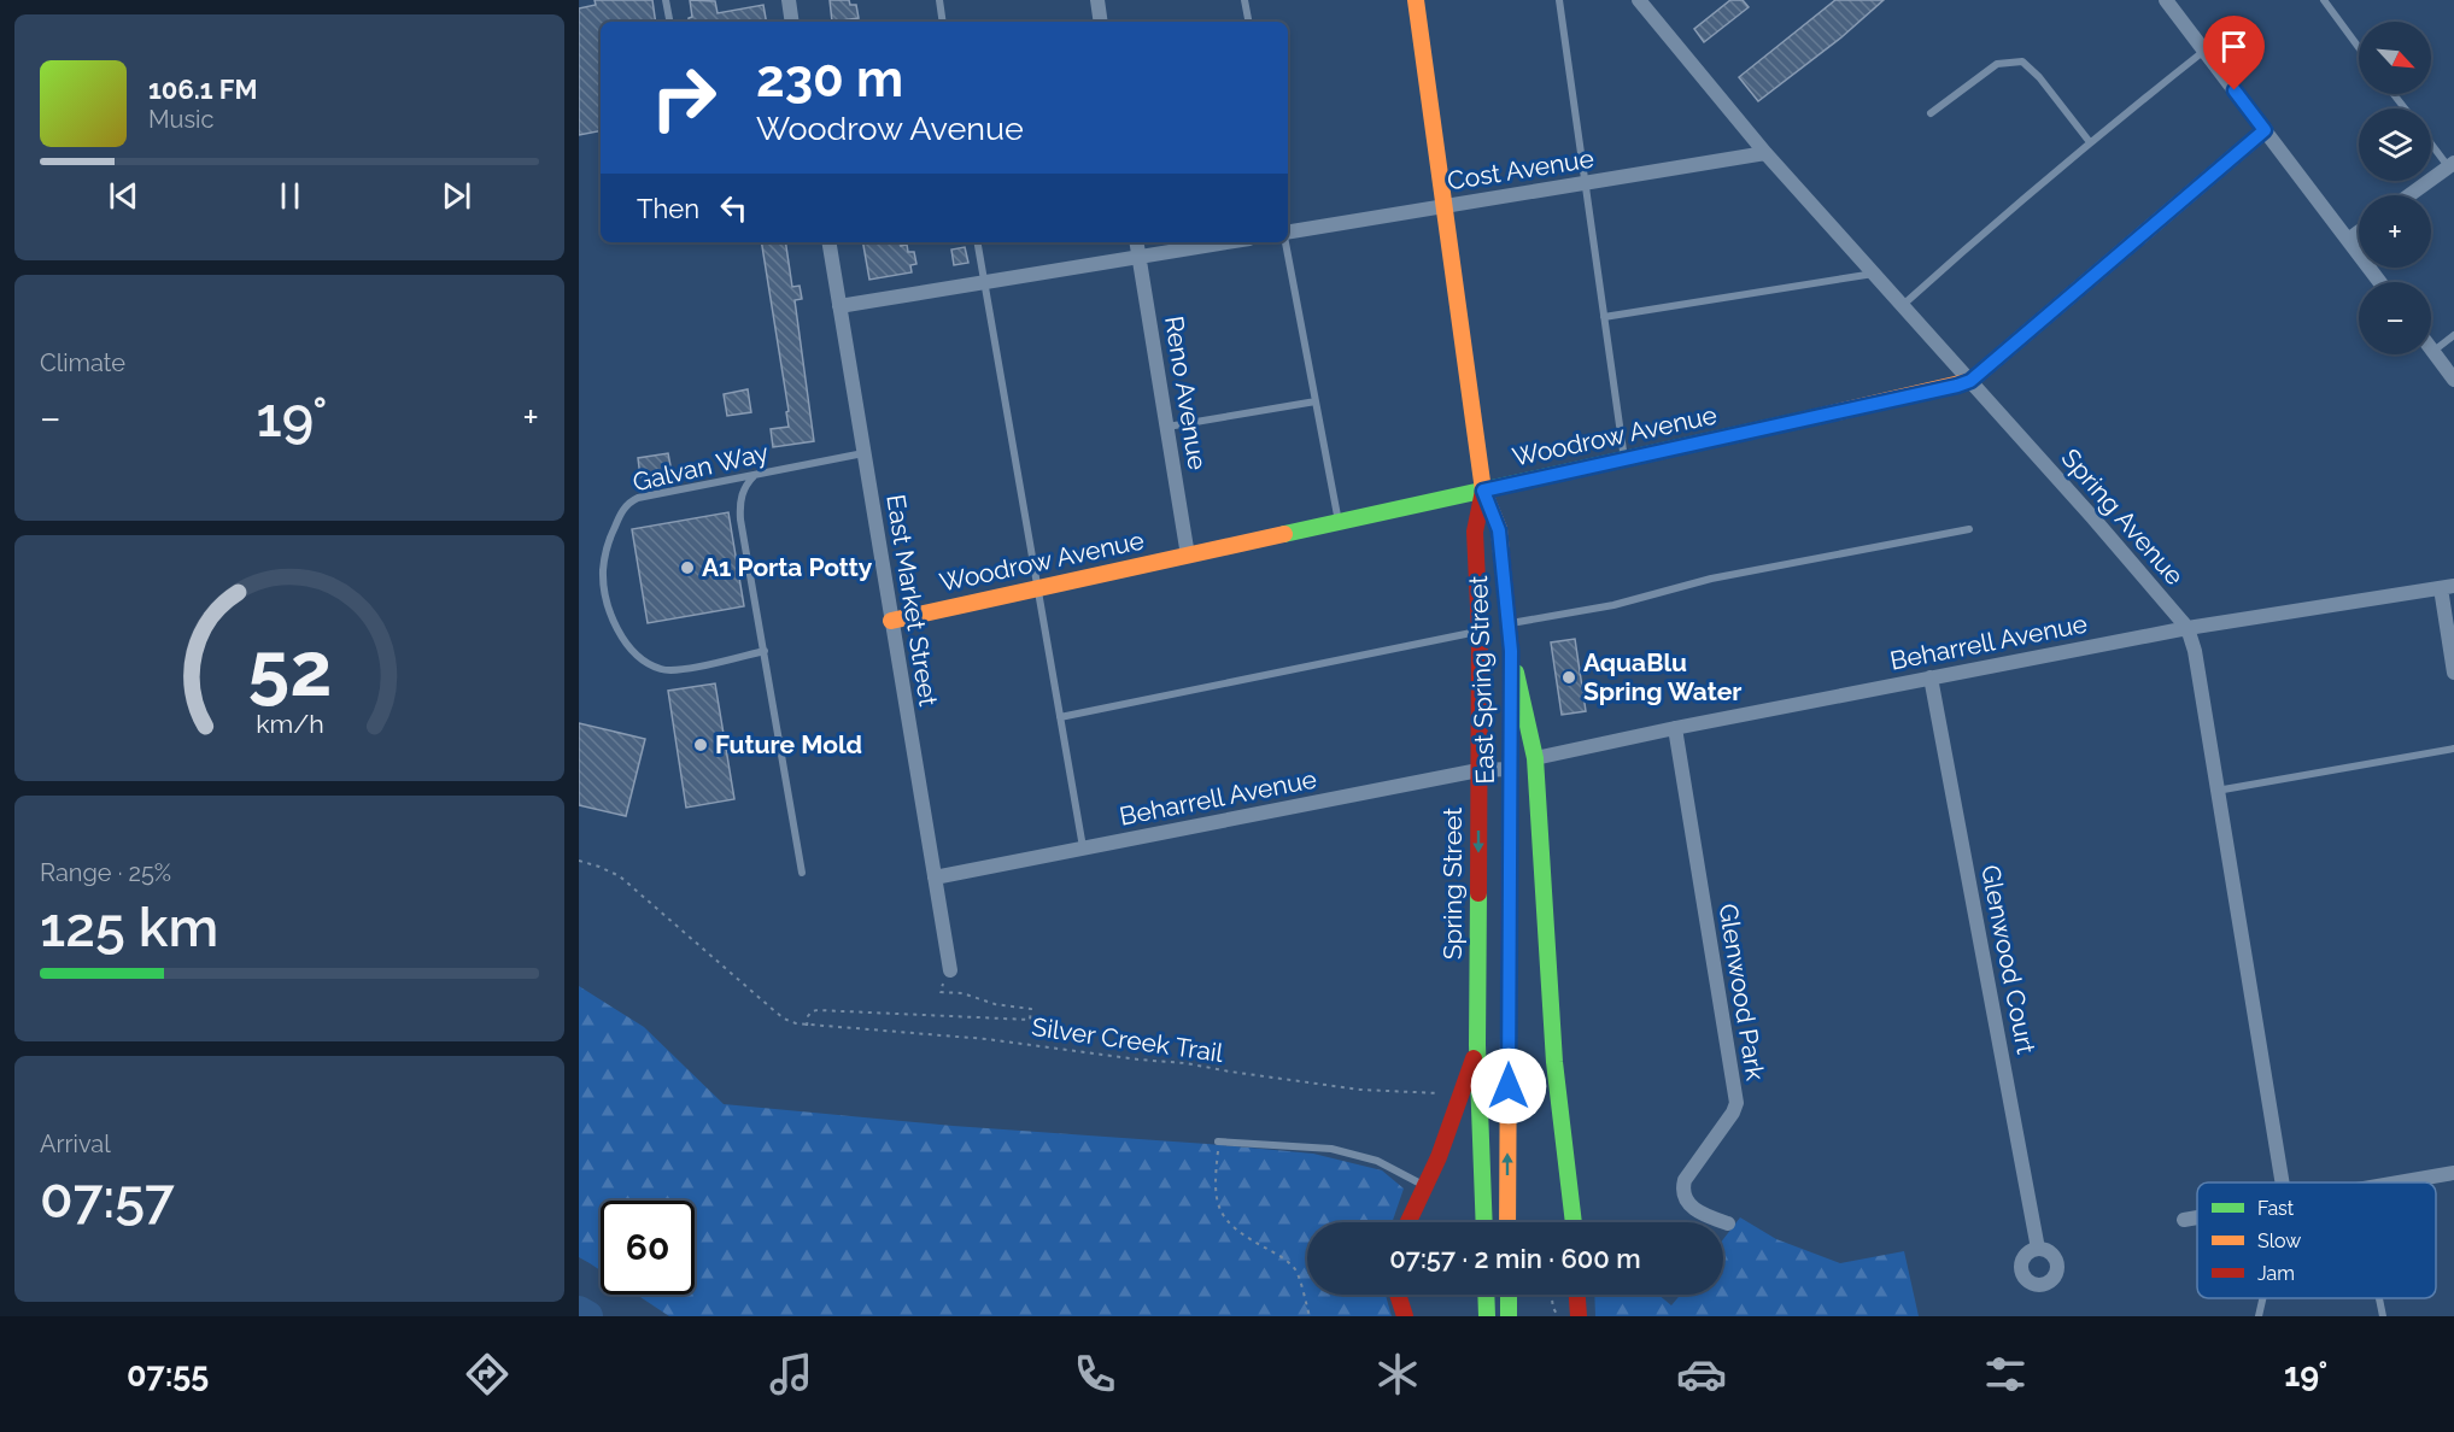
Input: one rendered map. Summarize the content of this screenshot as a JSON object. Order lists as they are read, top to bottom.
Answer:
{
  "streets": {
    "main road": ["Woodrow Avenue", "East Spring Street", "Spring Street"],
    "street": [
      "Cost Avenue",
      "Reno Avenue",
      "Spring Avenue",
      "East Market Street",
      "Beharrell Avenue",
      "Glenwood Court",
      "Glenwood Park"
    ],
    "lane": ["Galvan Way"],
    "path": ["Silver Creek Trail"]
  },
  "crossings": [
    ["Cost Avenue", "Spring Avenue"],
    ["Cost Avenue", "East Spring Street"],
    ["Reno Avenue", "Woodrow Avenue"],
    ["Woodrow Avenue", "Spring Avenue"],
    ["Woodrow Avenue", "East Market Street"],
    ["Woodrow Avenue", "East Spring Street"],
    ["Woodrow Avenue", "Spring Street"],
    ["Galvan Way", "East Market Street"],
    ["Spring Avenue", "Beharrell Avenue"],
    ["East Market Street", "Beharrell Avenue"],
    ["East Market Street", "Silver Creek Trail"],
    ["Beharrell Avenue", "East Spring Street"],
    ["Beharrell Avenue", "Spring Street"],
    ["Beharrell Avenue", "Glenwood Court"],
    ["Beharrell Avenue", "Glenwood Park"],
    ["East Spring Street", "Spring Street"]
  ],
  "places": ["A1 Porta Potty", "AquaBlu Spring Water", "Future Mold"],
  "legend": ["Fast", "Slow", "Jam"],
  "north": "bottom right",
  "page": {
    "map_buttons": ["+", "−"],
    "turn": ["230 m", "Woodrow Avenue"],
    "song": ["106.1 FM", "Music"],
    "then": "Then",
    "tile": [
      "Climate",
      ["Range · 25%", "125 km"],
      ["Arrival", "07:57"]
    ],
    "heat": ["−", "19°", "+"],
    "limit": "60",
    "trip": "07:57 · 2 min · 600 m",
    "tabs": ["07:55", "19°"],
    "gauge": ["52", "km/h"]
  }
}
